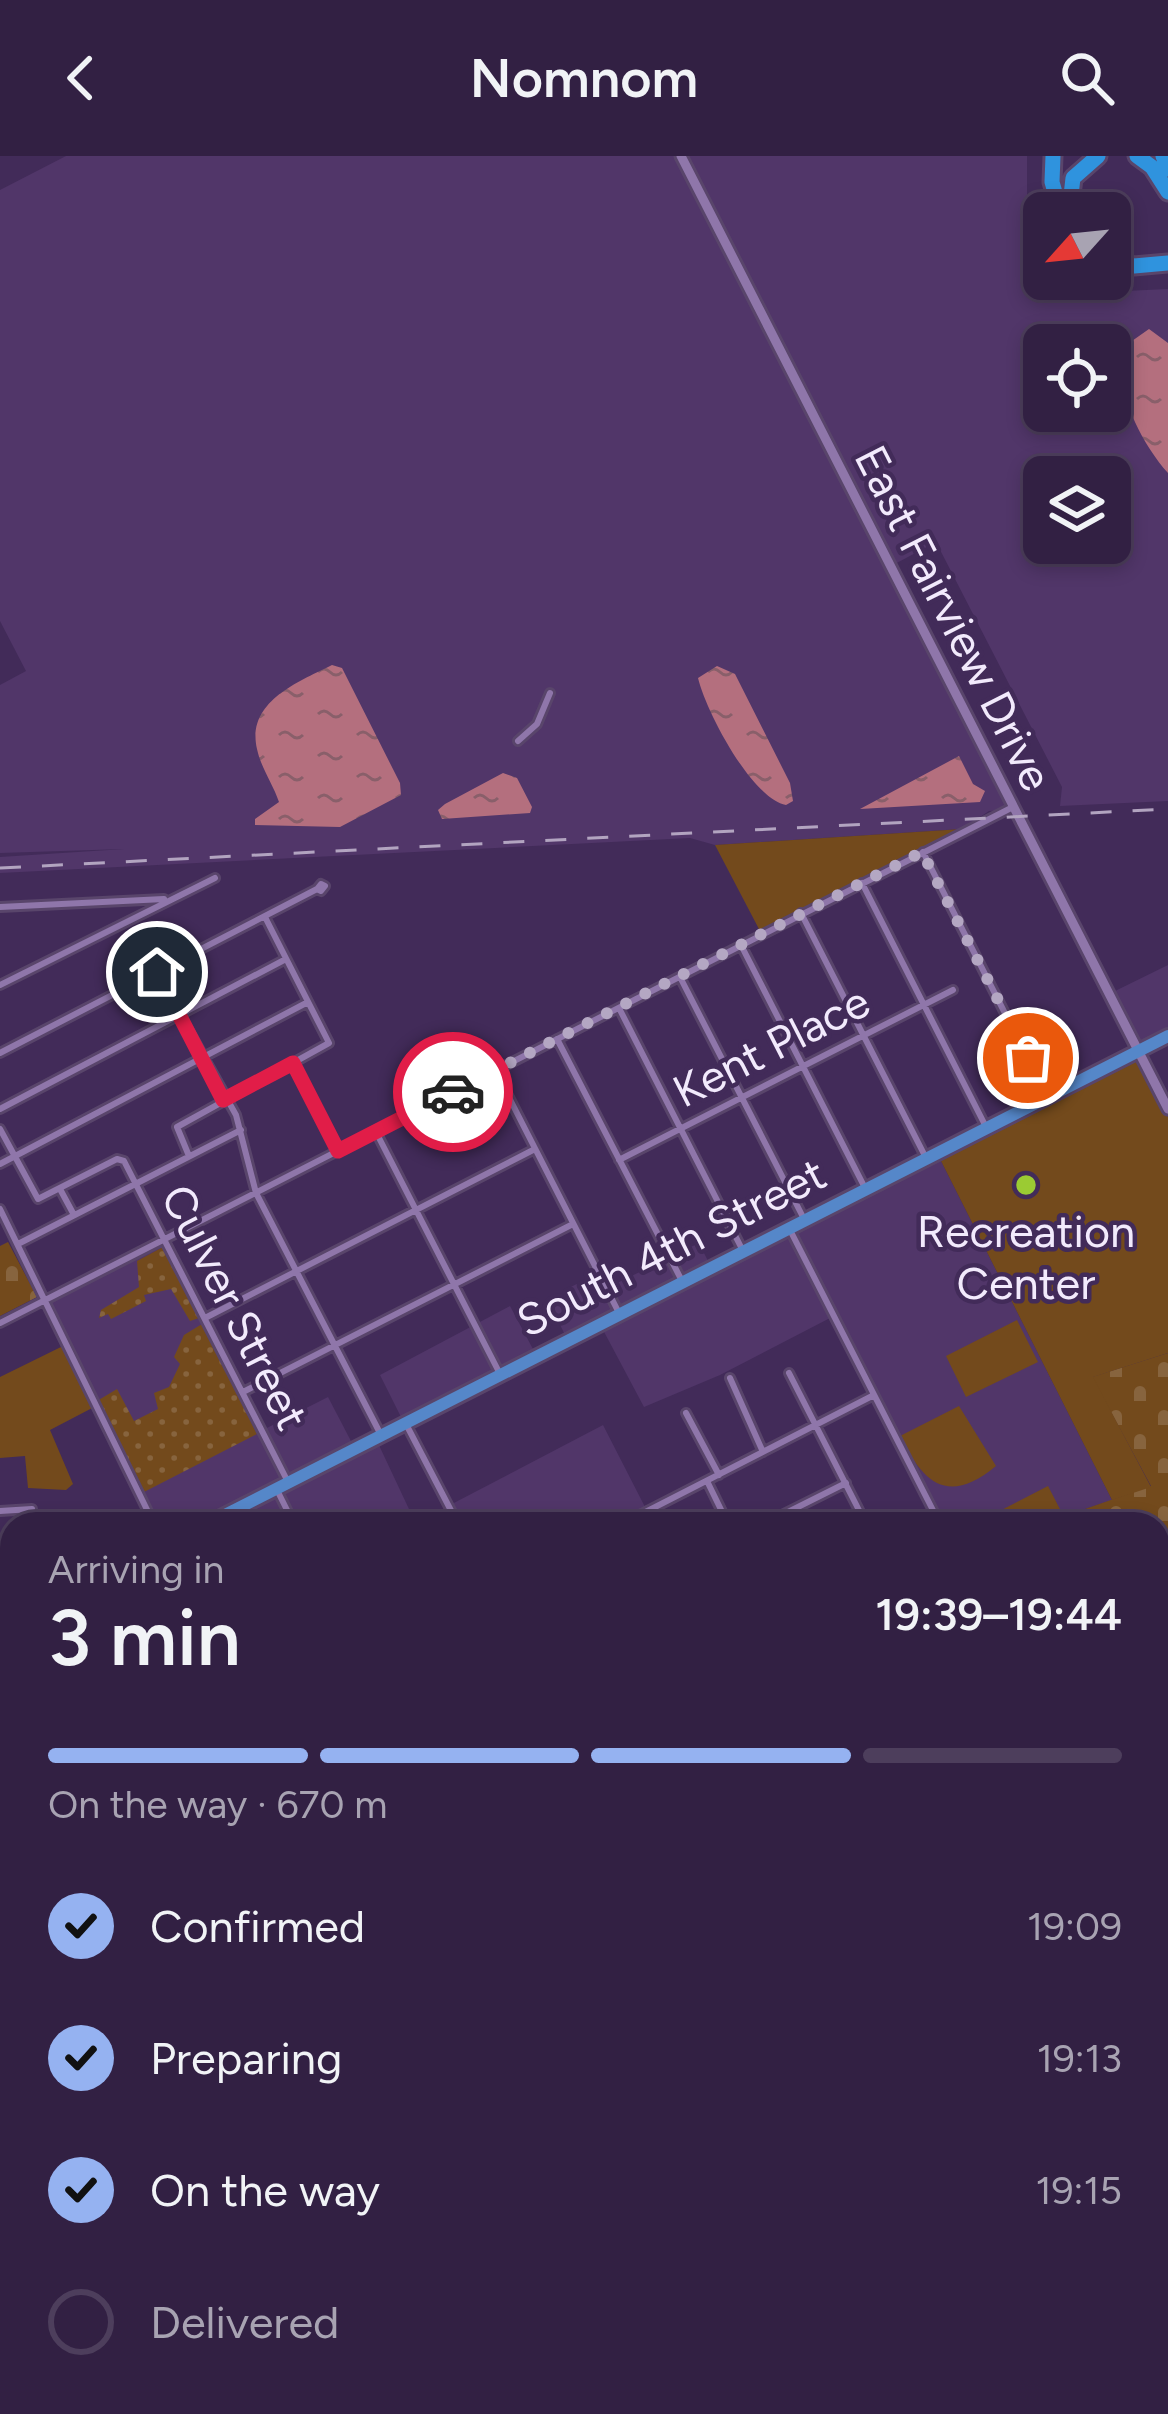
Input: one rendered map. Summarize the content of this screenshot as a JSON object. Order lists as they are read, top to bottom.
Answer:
{
  "streets": {
    "main road": ["South 4th Street"],
    "street": ["East Fairview Drive", "Kent Place", "Culver Street"]
  },
  "crossings": [
    ["East Fairview Drive", "South 4th Street"],
    ["South 4th Street", "Culver Street"]
  ],
  "places": ["Recreation Center"],
  "north": "bottom left",
  "page": {
    "header": "Nomnom",
    "heading": ["3 min", "Arriving in", "19:39–19:44"],
    "bar": "On the way · 670 m",
    "list": [
      ["Confirmed", "19:09"],
      ["Preparing", "19:13"],
      ["On the way", "19:15"],
      "Delivered"
    ]
  }
}
